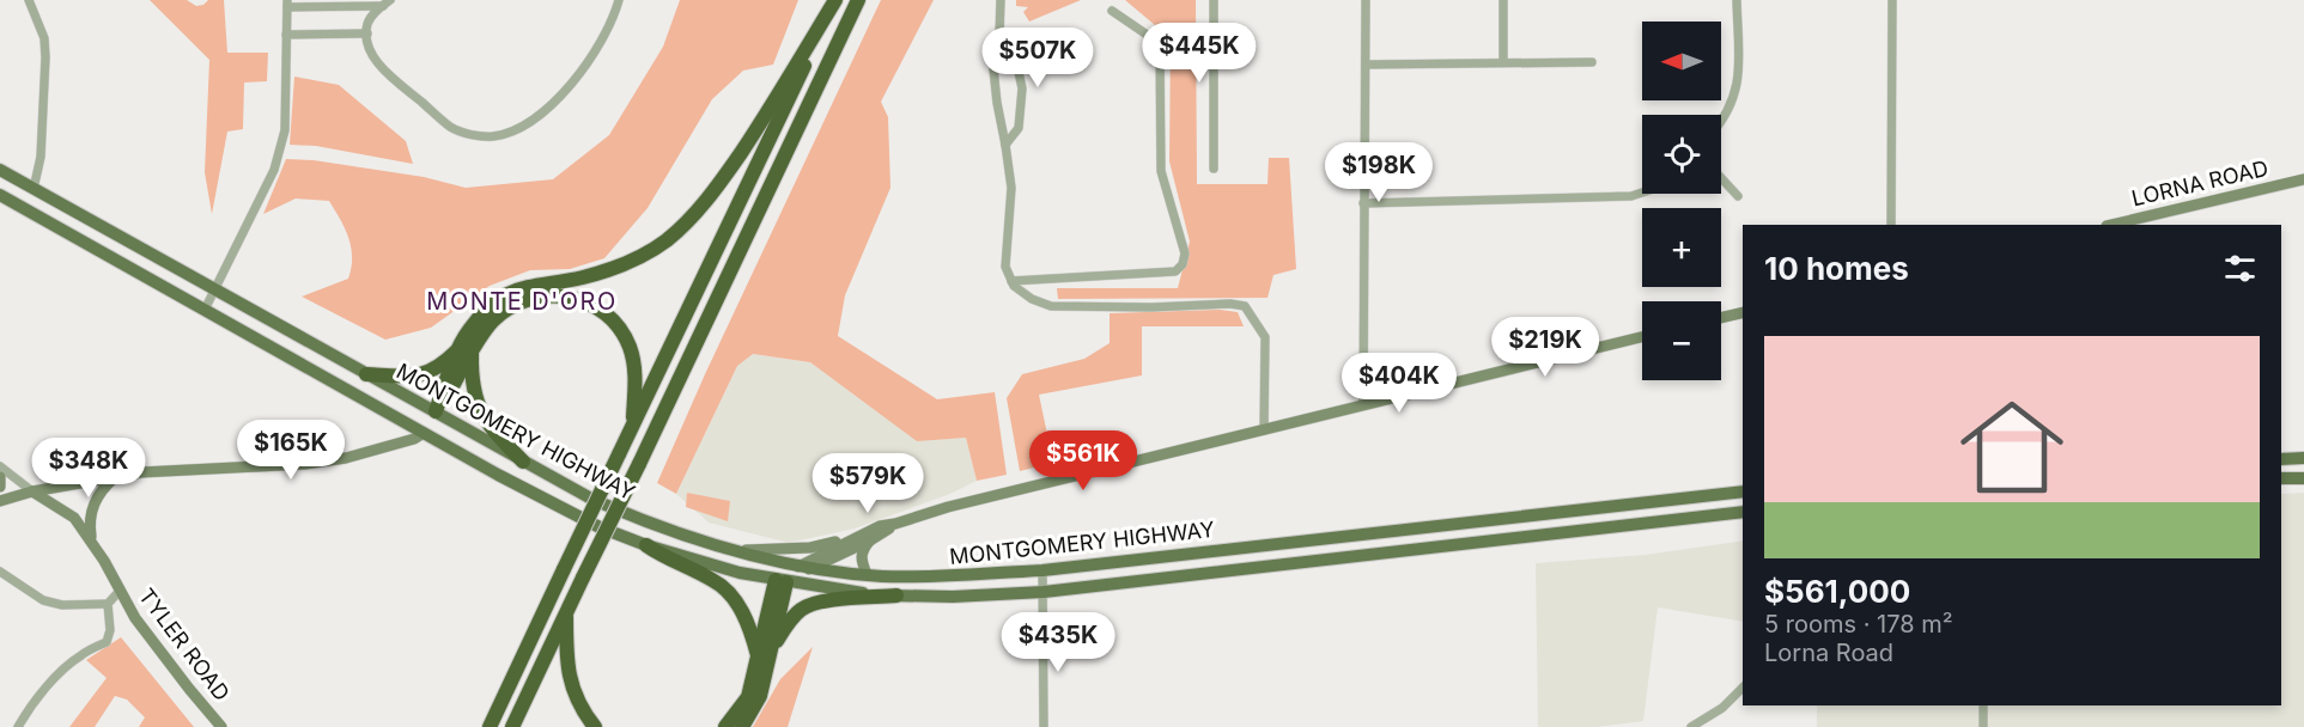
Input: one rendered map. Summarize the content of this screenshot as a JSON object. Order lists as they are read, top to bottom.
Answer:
{
  "streets": {
    "main road": ["MONTGOMERY HIGHWAY"],
    "street": ["LORNA ROAD", "TYLER ROAD"]
  },
  "districts": ["MONTE D'ORO"],
  "north": "left",
  "page": {
    "map_buttons": ["+", "−"],
    "price": [
      "$445K",
      "$507K",
      "$198K",
      "$219K",
      "$404K",
      "$165K",
      "$561K",
      "$348K",
      "$579K",
      "$435K"
    ],
    "heading": "10 homes",
    "list": [
      {
        "name": "$561,000",
        "note": "5 rooms · 178 m² · Lorna Road"
      }
    ]
  }
}
